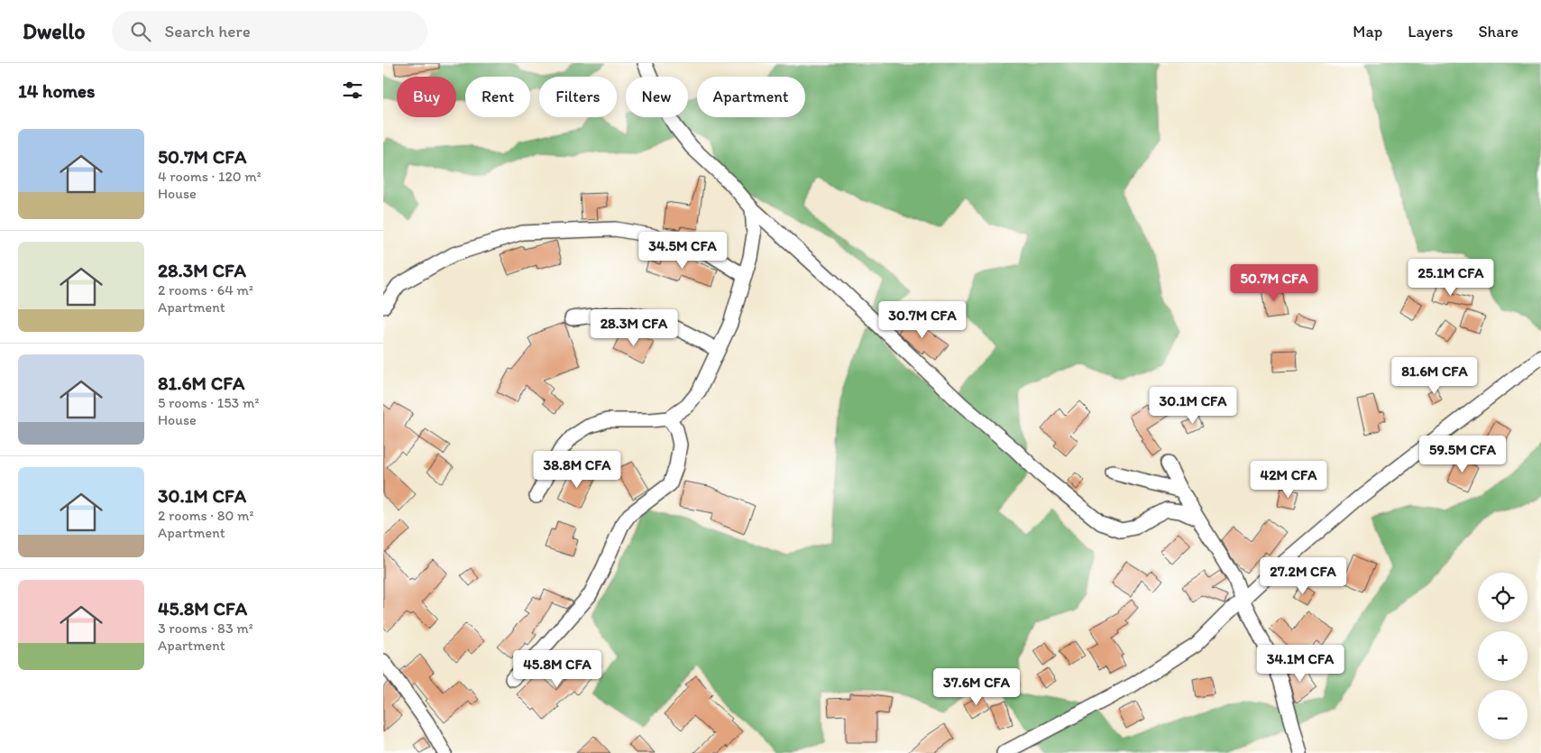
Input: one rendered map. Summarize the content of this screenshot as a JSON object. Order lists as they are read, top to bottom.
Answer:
{
  "page": {
    "header": "Dwello",
    "search": "Search here",
    "nav": ["Map", "Layers", "Share"],
    "heading": "14 homes",
    "chip": [
      "Buy",
      "Rent",
      "Filters",
      "New",
      "Apartment"
    ],
    "list": [
      {
        "name": "50.7M CFA",
        "note": "4 rooms · 120 m² · House"
      },
      {
        "name": "28.3M CFA",
        "note": "2 rooms · 64 m² · Apartment"
      },
      {
        "name": "81.6M CFA",
        "note": "5 rooms · 153 m² · House"
      },
      {
        "name": "30.1M CFA",
        "note": "2 rooms · 80 m² · Apartment"
      },
      {
        "name": "45.8M CFA",
        "note": "3 rooms · 83 m² · Apartment"
      }
    ],
    "price": [
      "34.5M CFA",
      "25.1M CFA",
      "50.7M CFA",
      "30.7M CFA",
      "28.3M CFA",
      "81.6M CFA",
      "30.1M CFA",
      "59.5M CFA",
      "38.8M CFA",
      "42M CFA",
      "27.2M CFA",
      "34.1M CFA",
      "45.8M CFA",
      "37.6M CFA"
    ],
    "map_buttons": ["+", "−"]
  }
}
